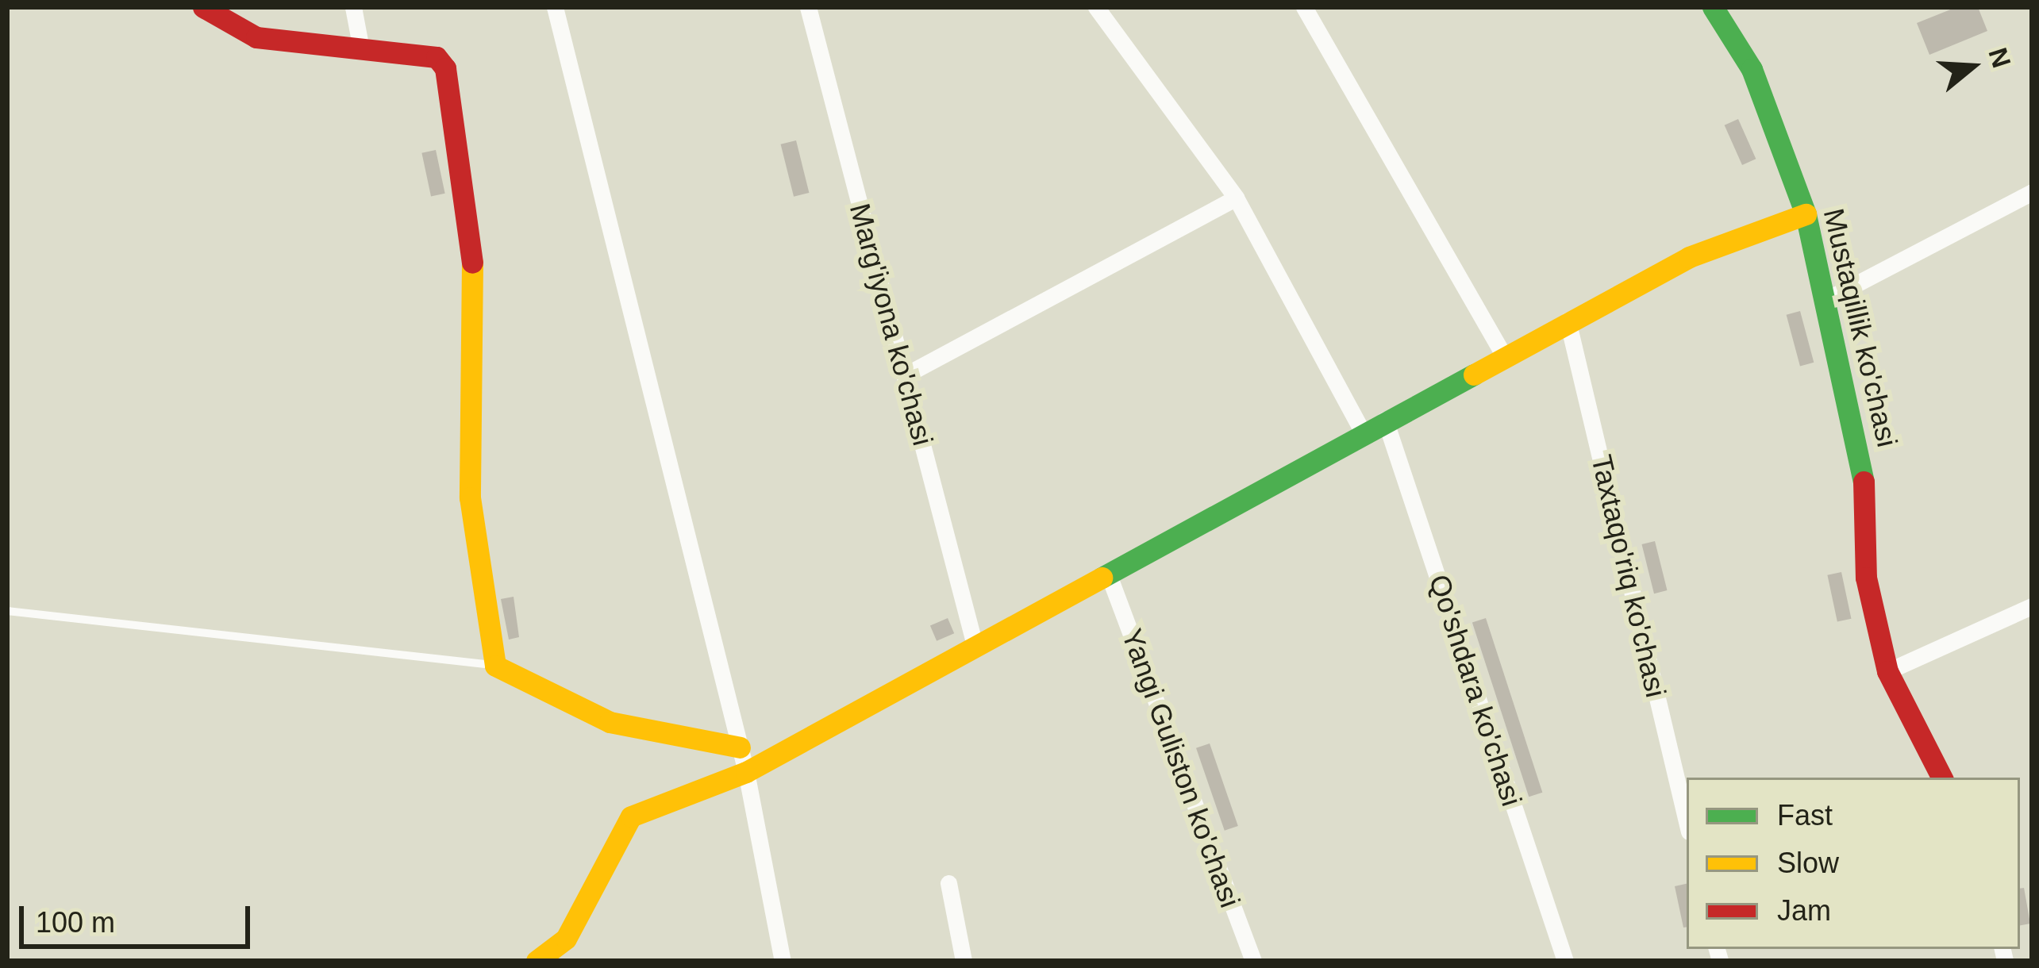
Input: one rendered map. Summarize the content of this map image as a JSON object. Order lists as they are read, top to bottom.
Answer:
{
  "streets": {
    "street": [
      "Marg'iyona ko'chasi",
      "Mustaqillik ko'chasi",
      "Taxtaqo'riq ko'chasi",
      "Qo'shdara ko'chasi",
      "Yangi Guliston ko'chasi"
    ]
  },
  "legend": ["Fast", "Slow", "Jam"],
  "scale_bar": "100 m",
  "north": "right"
}
